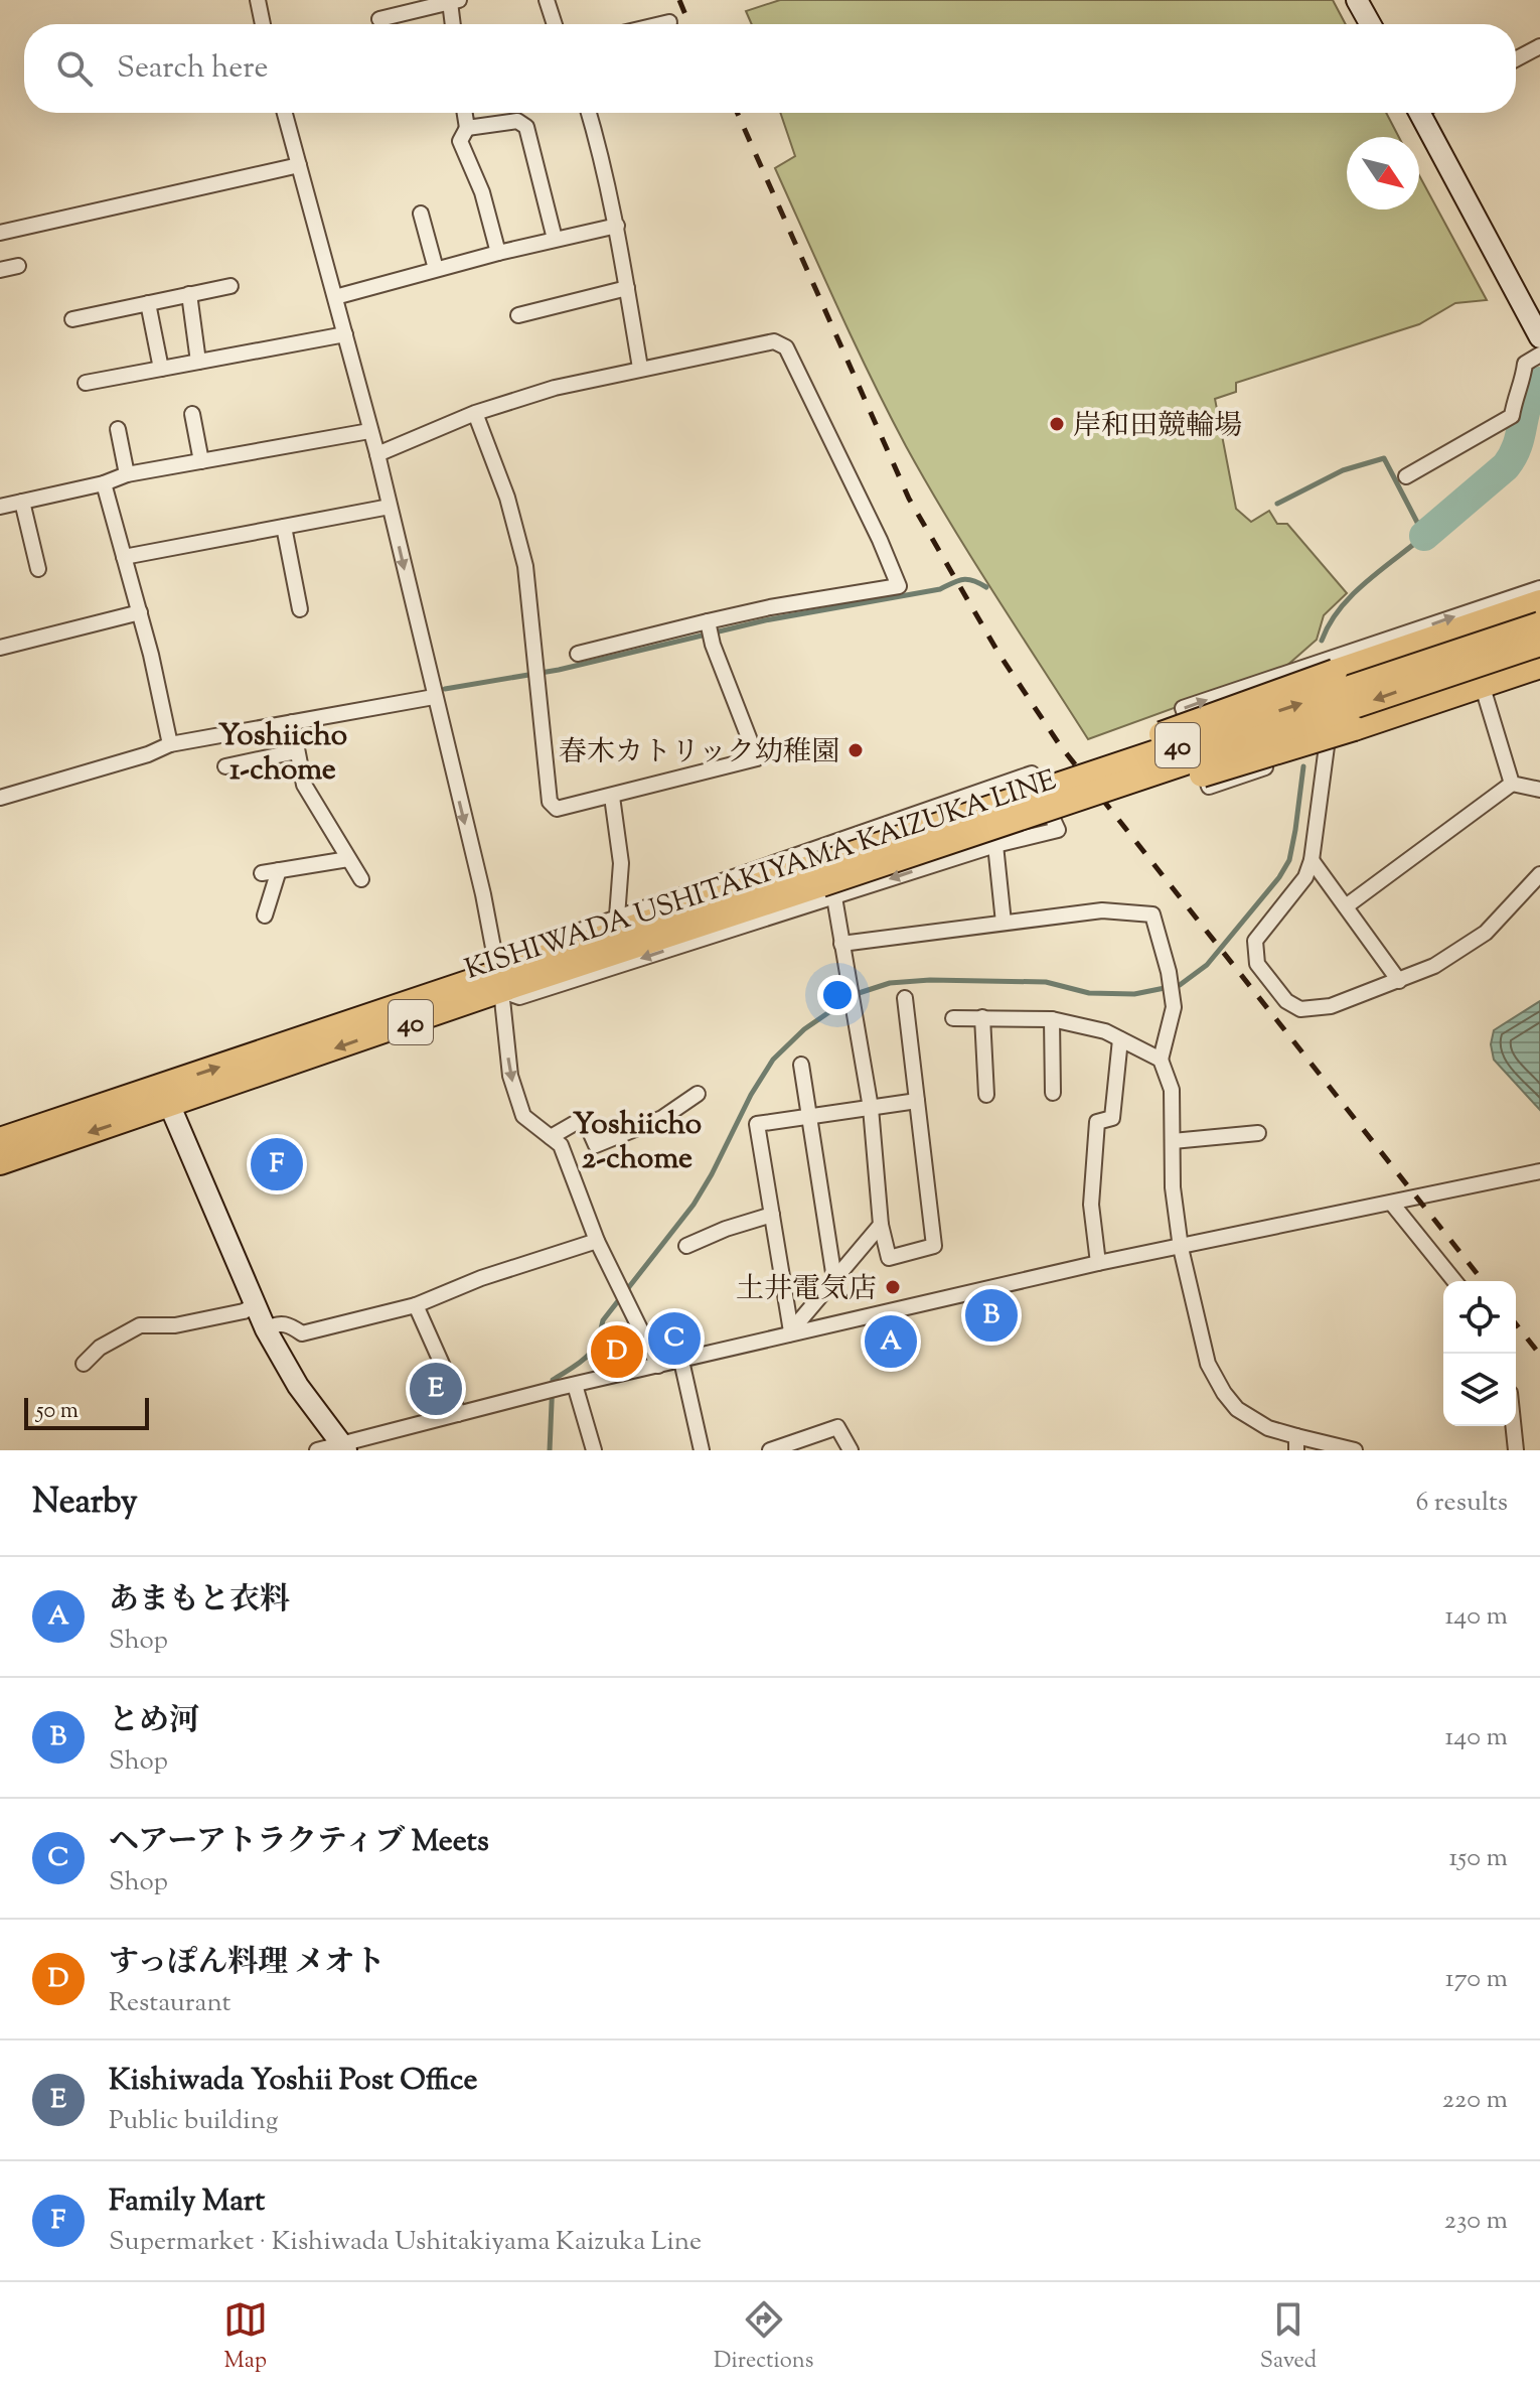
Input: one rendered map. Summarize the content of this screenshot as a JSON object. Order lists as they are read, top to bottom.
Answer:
{
  "streets": {
    "main road": ["40", "KISHIWADA USHITAKIYAMA KAIZUKA LINE"]
  },
  "districts": ["Yoshiicho 1-chome", "Yoshiicho 2-chome"],
  "places": ["岸和田競輪場", "春木カトリック幼稚園", "土井電気店"],
  "scale_bar": "50 m",
  "north": "bottom right",
  "page": {
    "search": "Search here",
    "pins": [
      "F",
      "B",
      "C",
      "A",
      "D",
      "E"
    ],
    "scale": "50 m",
    "heading": ["Nearby", "6 results"],
    "list": [
      {
        "mark": "A",
        "name": "あまもと衣料",
        "note": "Shop",
        "value": "140 m"
      },
      {
        "mark": "B",
        "name": "とめ河",
        "note": "Shop",
        "value": "140 m"
      },
      {
        "mark": "C",
        "name": "ヘアーアトラクティブ Meets",
        "note": "Shop",
        "value": "150 m"
      },
      {
        "mark": "D",
        "name": "すっぽん料理 メオト",
        "note": "Restaurant",
        "value": "170 m"
      },
      {
        "mark": "E",
        "name": "Kishiwada Yoshii Post Office",
        "note": "Public building",
        "value": "220 m"
      },
      {
        "mark": "F",
        "name": "Family Mart",
        "note": "Supermarket · Kishiwada Ushitakiyama Kaizuka Line",
        "value": "230 m"
      }
    ],
    "nav": ["Map", "Directions", "Saved"]
  }
}
